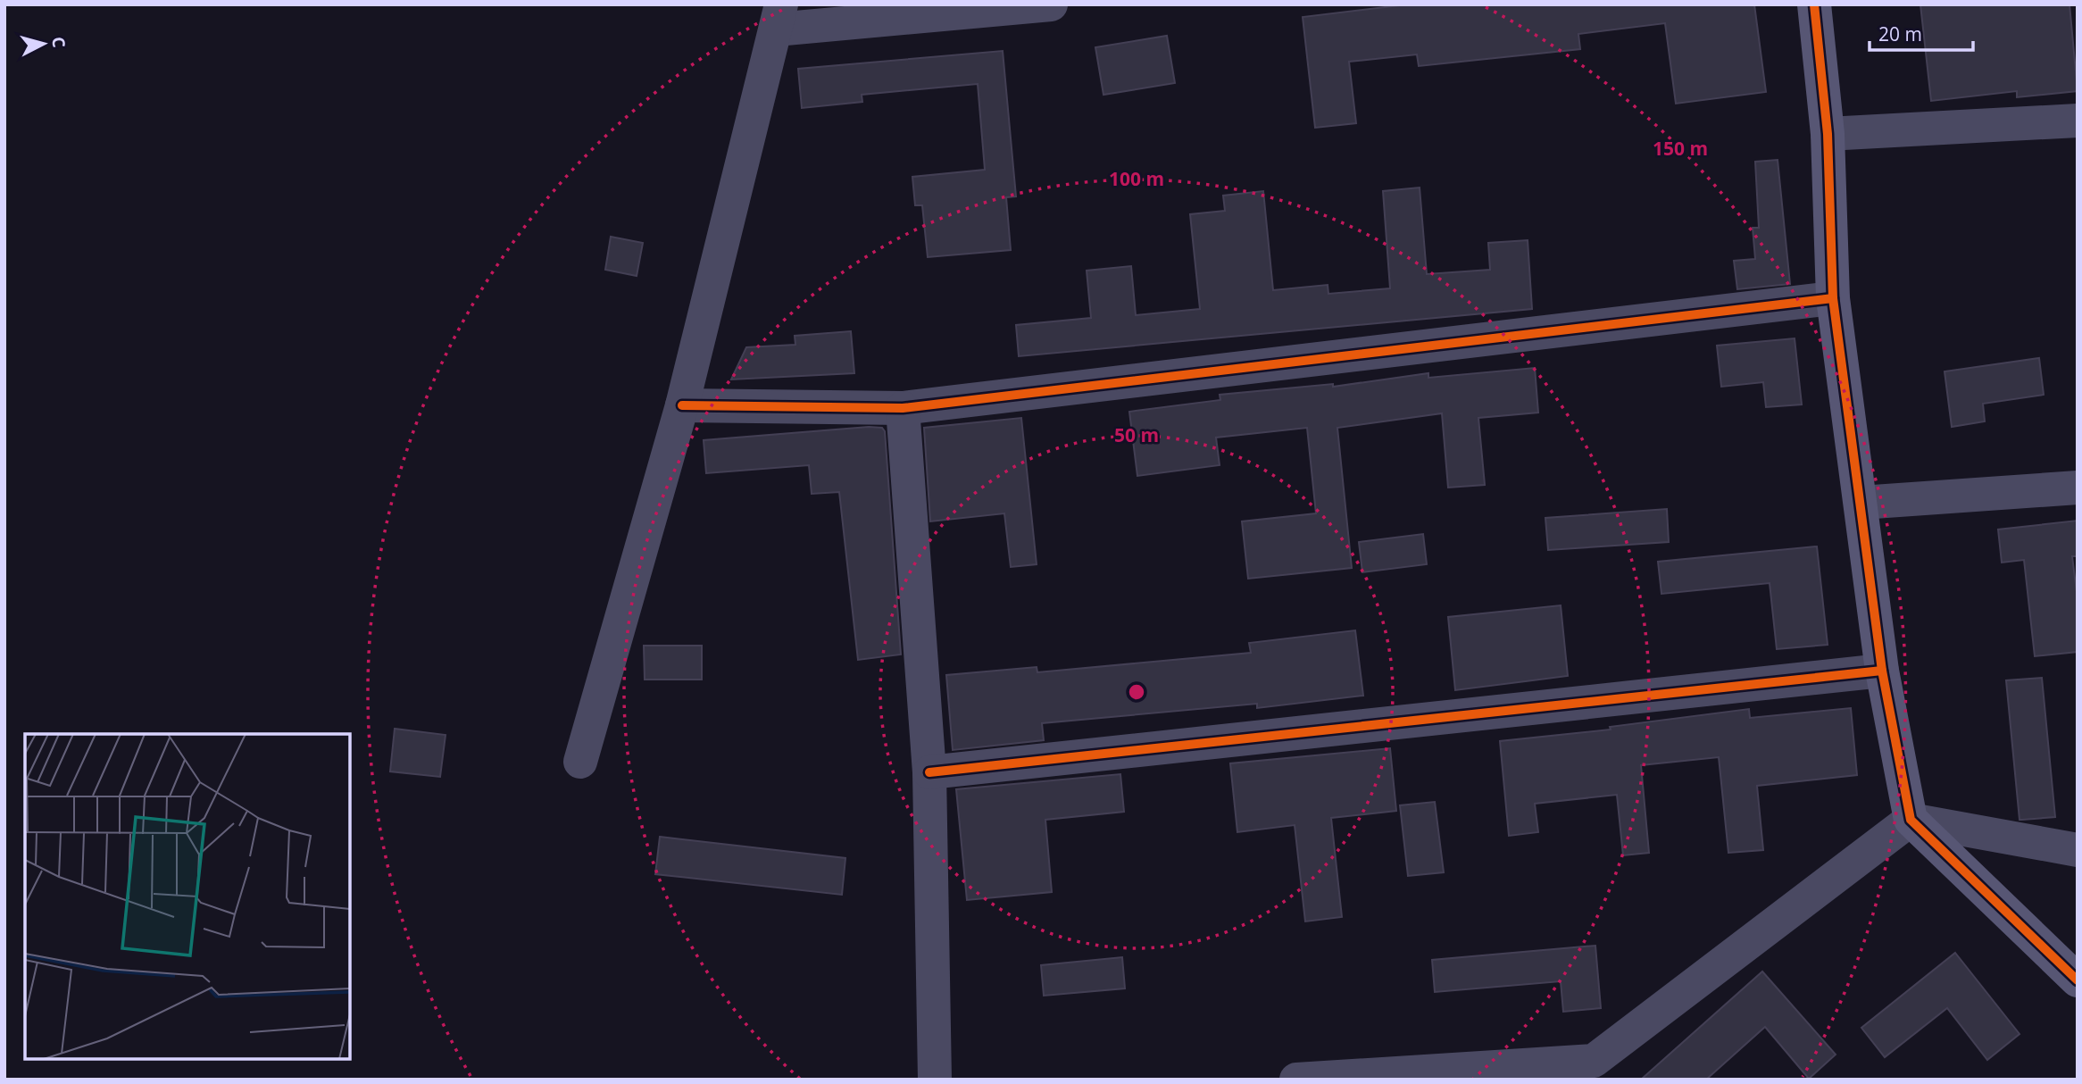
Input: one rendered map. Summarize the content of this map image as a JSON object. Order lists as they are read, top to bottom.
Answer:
{
  "scale_bar": "20 m",
  "north": "right",
  "rings": ["150 m", "100 m", "50 m"]
}
